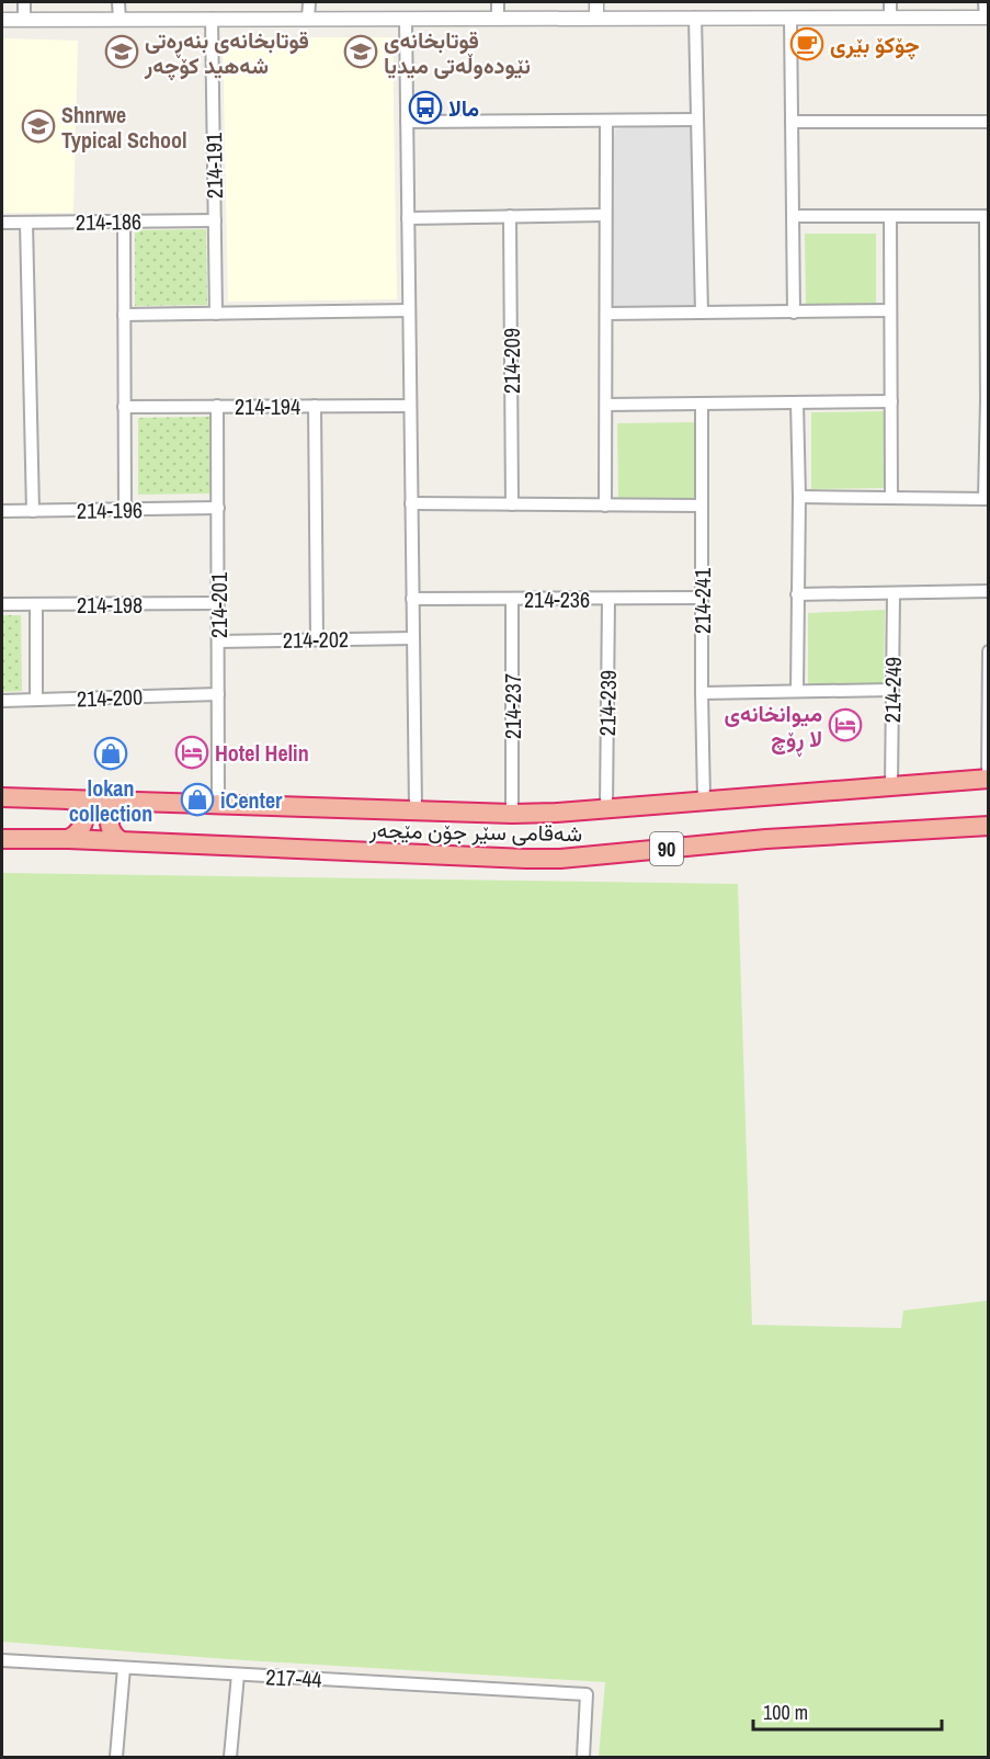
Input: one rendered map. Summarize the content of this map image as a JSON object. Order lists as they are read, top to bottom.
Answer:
{
  "streets": {
    "highway": ["شەقامی سێر جۆن مێجەر", "90"],
    "street": [
      "214-191",
      "214-186",
      "214-209",
      "214-194",
      "214-196",
      "214-236",
      "214-241",
      "214-198",
      "214-201",
      "214-202",
      "214-249",
      "214-200",
      "214-239",
      "214-237",
      "217-44"
    ]
  },
  "crossings": [
    ["214-191", "214-186"],
    ["214-194", "214-201"],
    ["214-196", "214-201"],
    ["214-236", "214-241"],
    ["214-236", "214-239"],
    ["214-236", "214-237"],
    ["214-241", "شەقامی سێر جۆن مێجەر"],
    ["214-198", "214-201"],
    ["214-201", "214-202"],
    ["214-201", "214-200"],
    ["214-201", "شەقامی سێر جۆن مێجەر"],
    ["214-249", "شەقامی سێر جۆن مێجەر"],
    ["214-239", "شەقامی سێر جۆن مێجەر"],
    ["214-237", "شەقامی سێر جۆن مێجەر"]
  ],
  "places": {
    "cafe": ["چۆکۆ بێری"],
    "school or university": ["قوتابخانەی بنەڕەتی شەهید کۆچەر", "قوتابخانەی نێودەوڵەتی میدیا", "Shnrwe Typical School"],
    "bus stop": ["مالا"],
    "hotel": ["میوانخانەی لا ڕۆچ", "Hotel Helin"],
    "shop": ["lokan collection", "iCenter"]
  },
  "scale_bar": "100 m"
}
